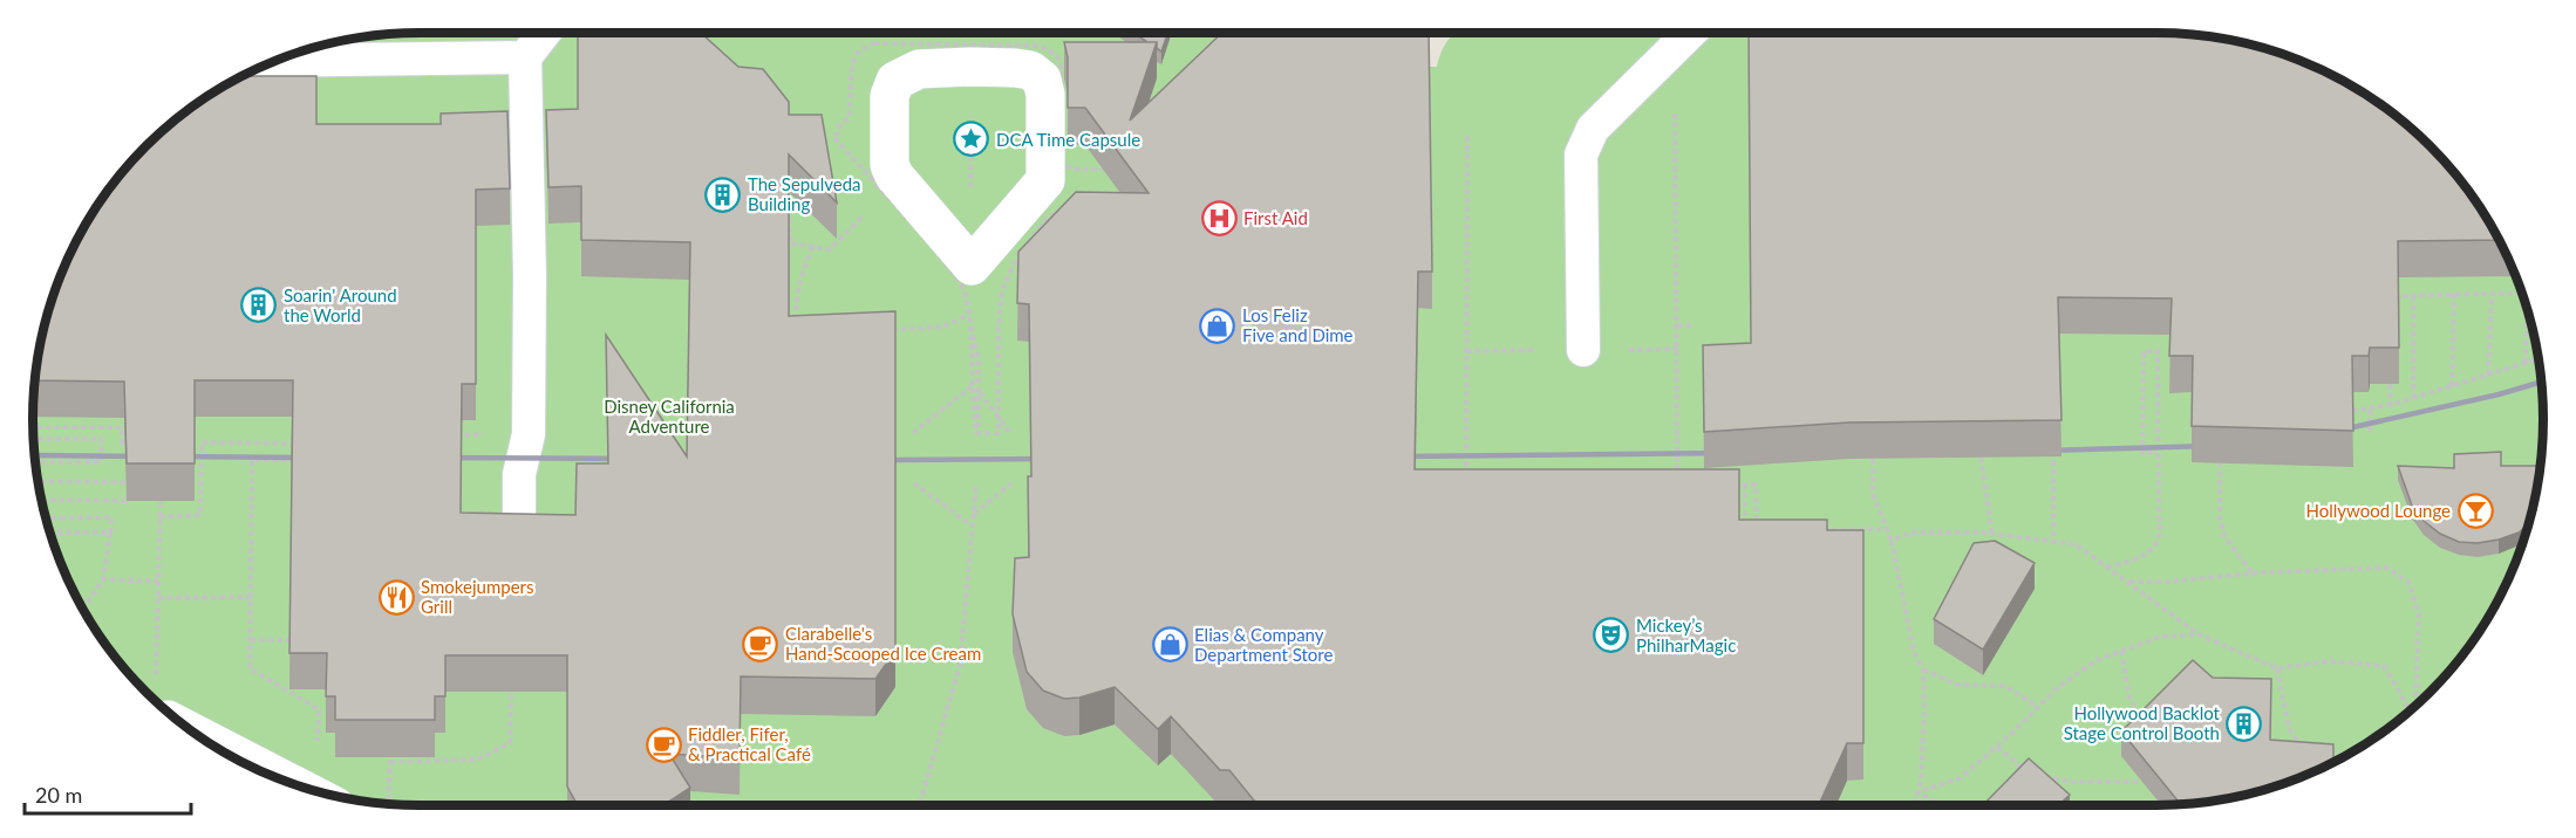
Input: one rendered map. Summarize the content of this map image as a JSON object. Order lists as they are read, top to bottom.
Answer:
{
  "parks": ["Disney California Adventure"],
  "places": {
    "place": ["DCA Time Capsule"],
    "building": ["The Sepulveda Building", "Soarin' Around the World", "Hollywood Backlot Stage Control Booth"],
    "hospital": ["First Aid"],
    "shop": ["Los Feliz Five and Dime", "Elias & Company Department Store"],
    "bar": ["Hollywood Lounge"],
    "restaurant": ["Smokejumpers Grill"],
    "theatre": ["Mickey’s PhilharMagic"],
    "cafe": ["Clarabelle's Hand-Scooped Ice Cream", "Fiddler, Fifer, & Practical Café"]
  },
  "scale_bar": "20 m"
}
